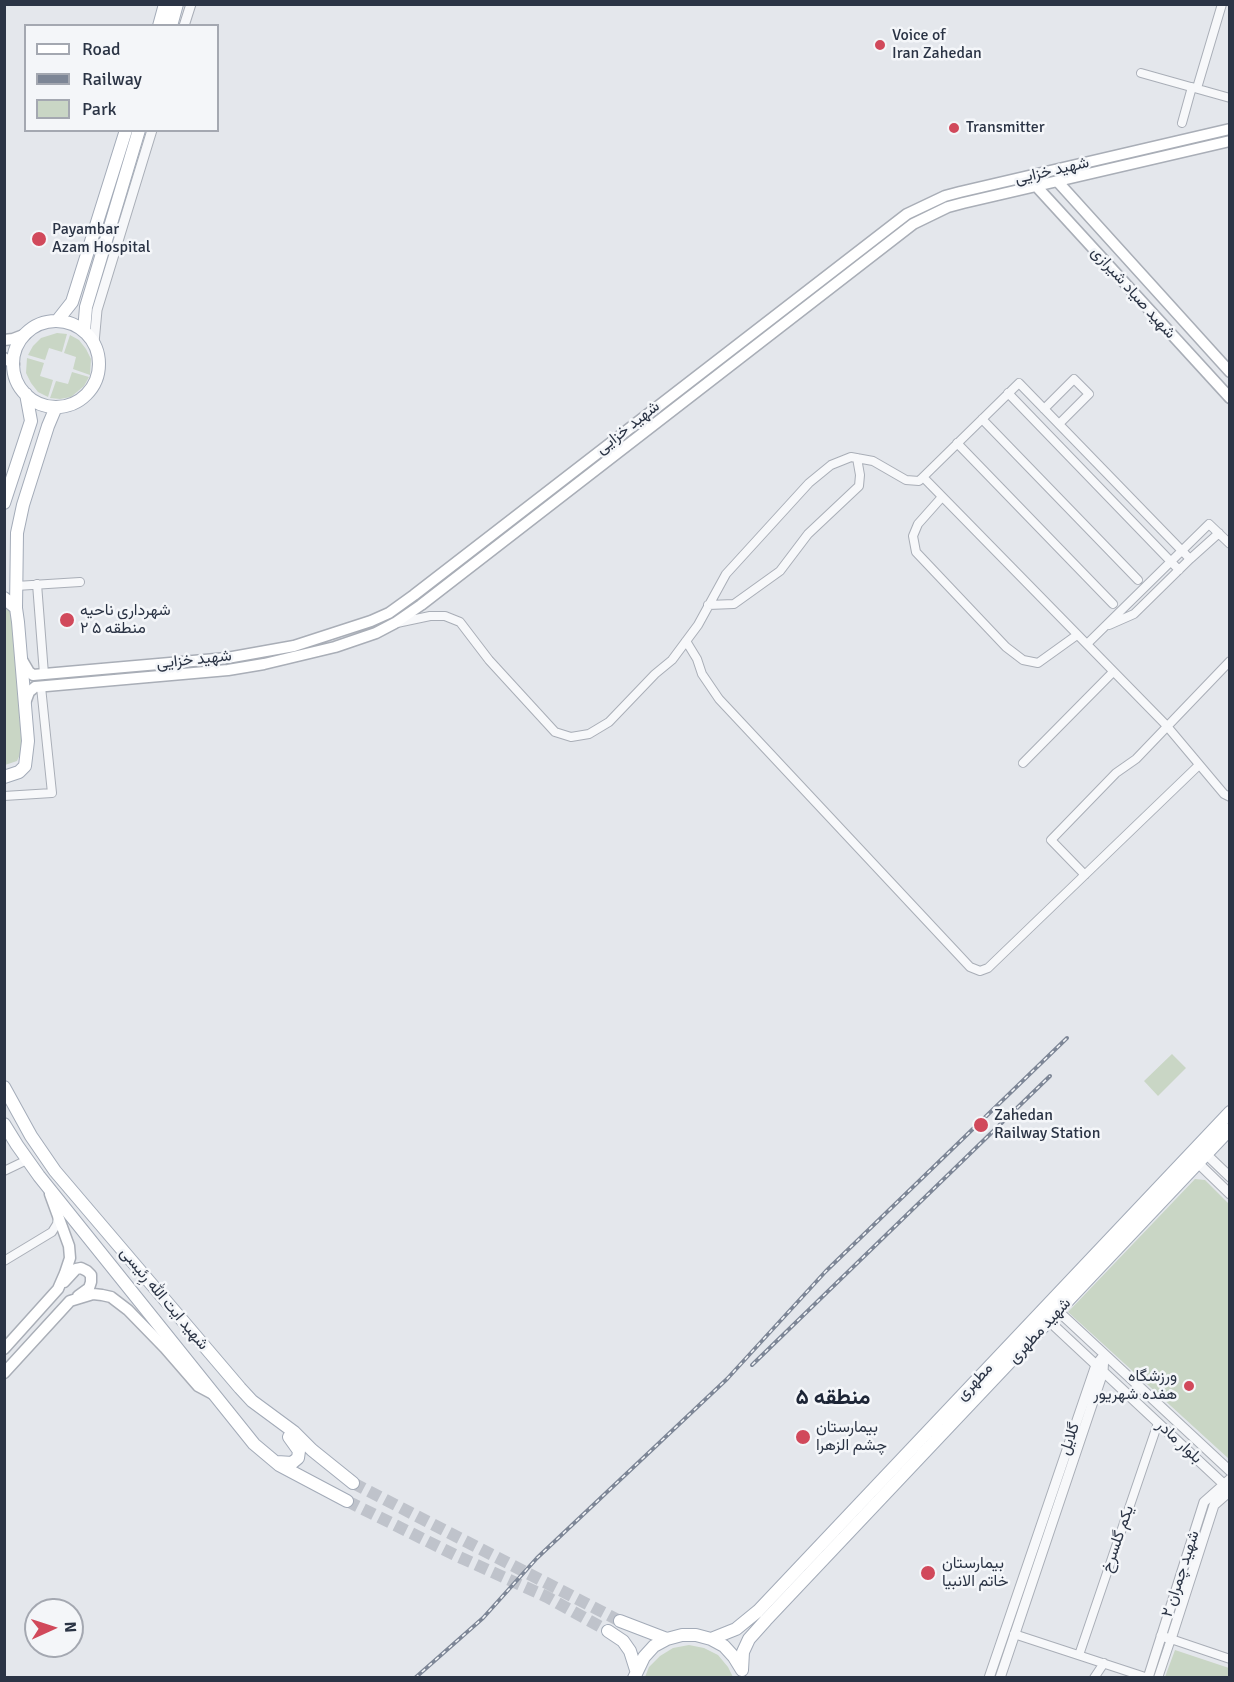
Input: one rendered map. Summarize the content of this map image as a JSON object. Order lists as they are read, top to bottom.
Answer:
{
  "streets": {
    "main road": [
      "شهید خزایی",
      "شهید صیاد شیرازی",
      "شهید ایت الله رِئیسی",
      "شهید مطهری",
      "مطهری"
    ],
    "street": [
      "گلایل",
      "بلوار مادر",
      "یکم گلسرخ",
      "شهید چمران ۲"
    ]
  },
  "crossings": [
    ["شهید خزایی", "شهید صیاد شیرازی"],
    ["شهید مطهری", "بلوار مادر"],
    ["گلایل", "بلوار مادر"],
    ["بلوار مادر", "یکم گلسرخ"],
    ["بلوار مادر", "شهید چمران ۲"]
  ],
  "districts": ["منطقه ۵"],
  "places": [
    "Voice of Iran Zahedan",
    "Transmitter",
    "Payambar Azam Hospital",
    "شهرداری ناحیه ۲ منطقه ۵",
    "Zahedan Railway Station",
    "ورزشگاه هفده شهریور",
    "بیمارستان چشم الزهرا",
    "بیمارستان خاتم الانبیا"
  ],
  "legend": ["Road", "Railway", "Park"],
  "north": "right"
}
